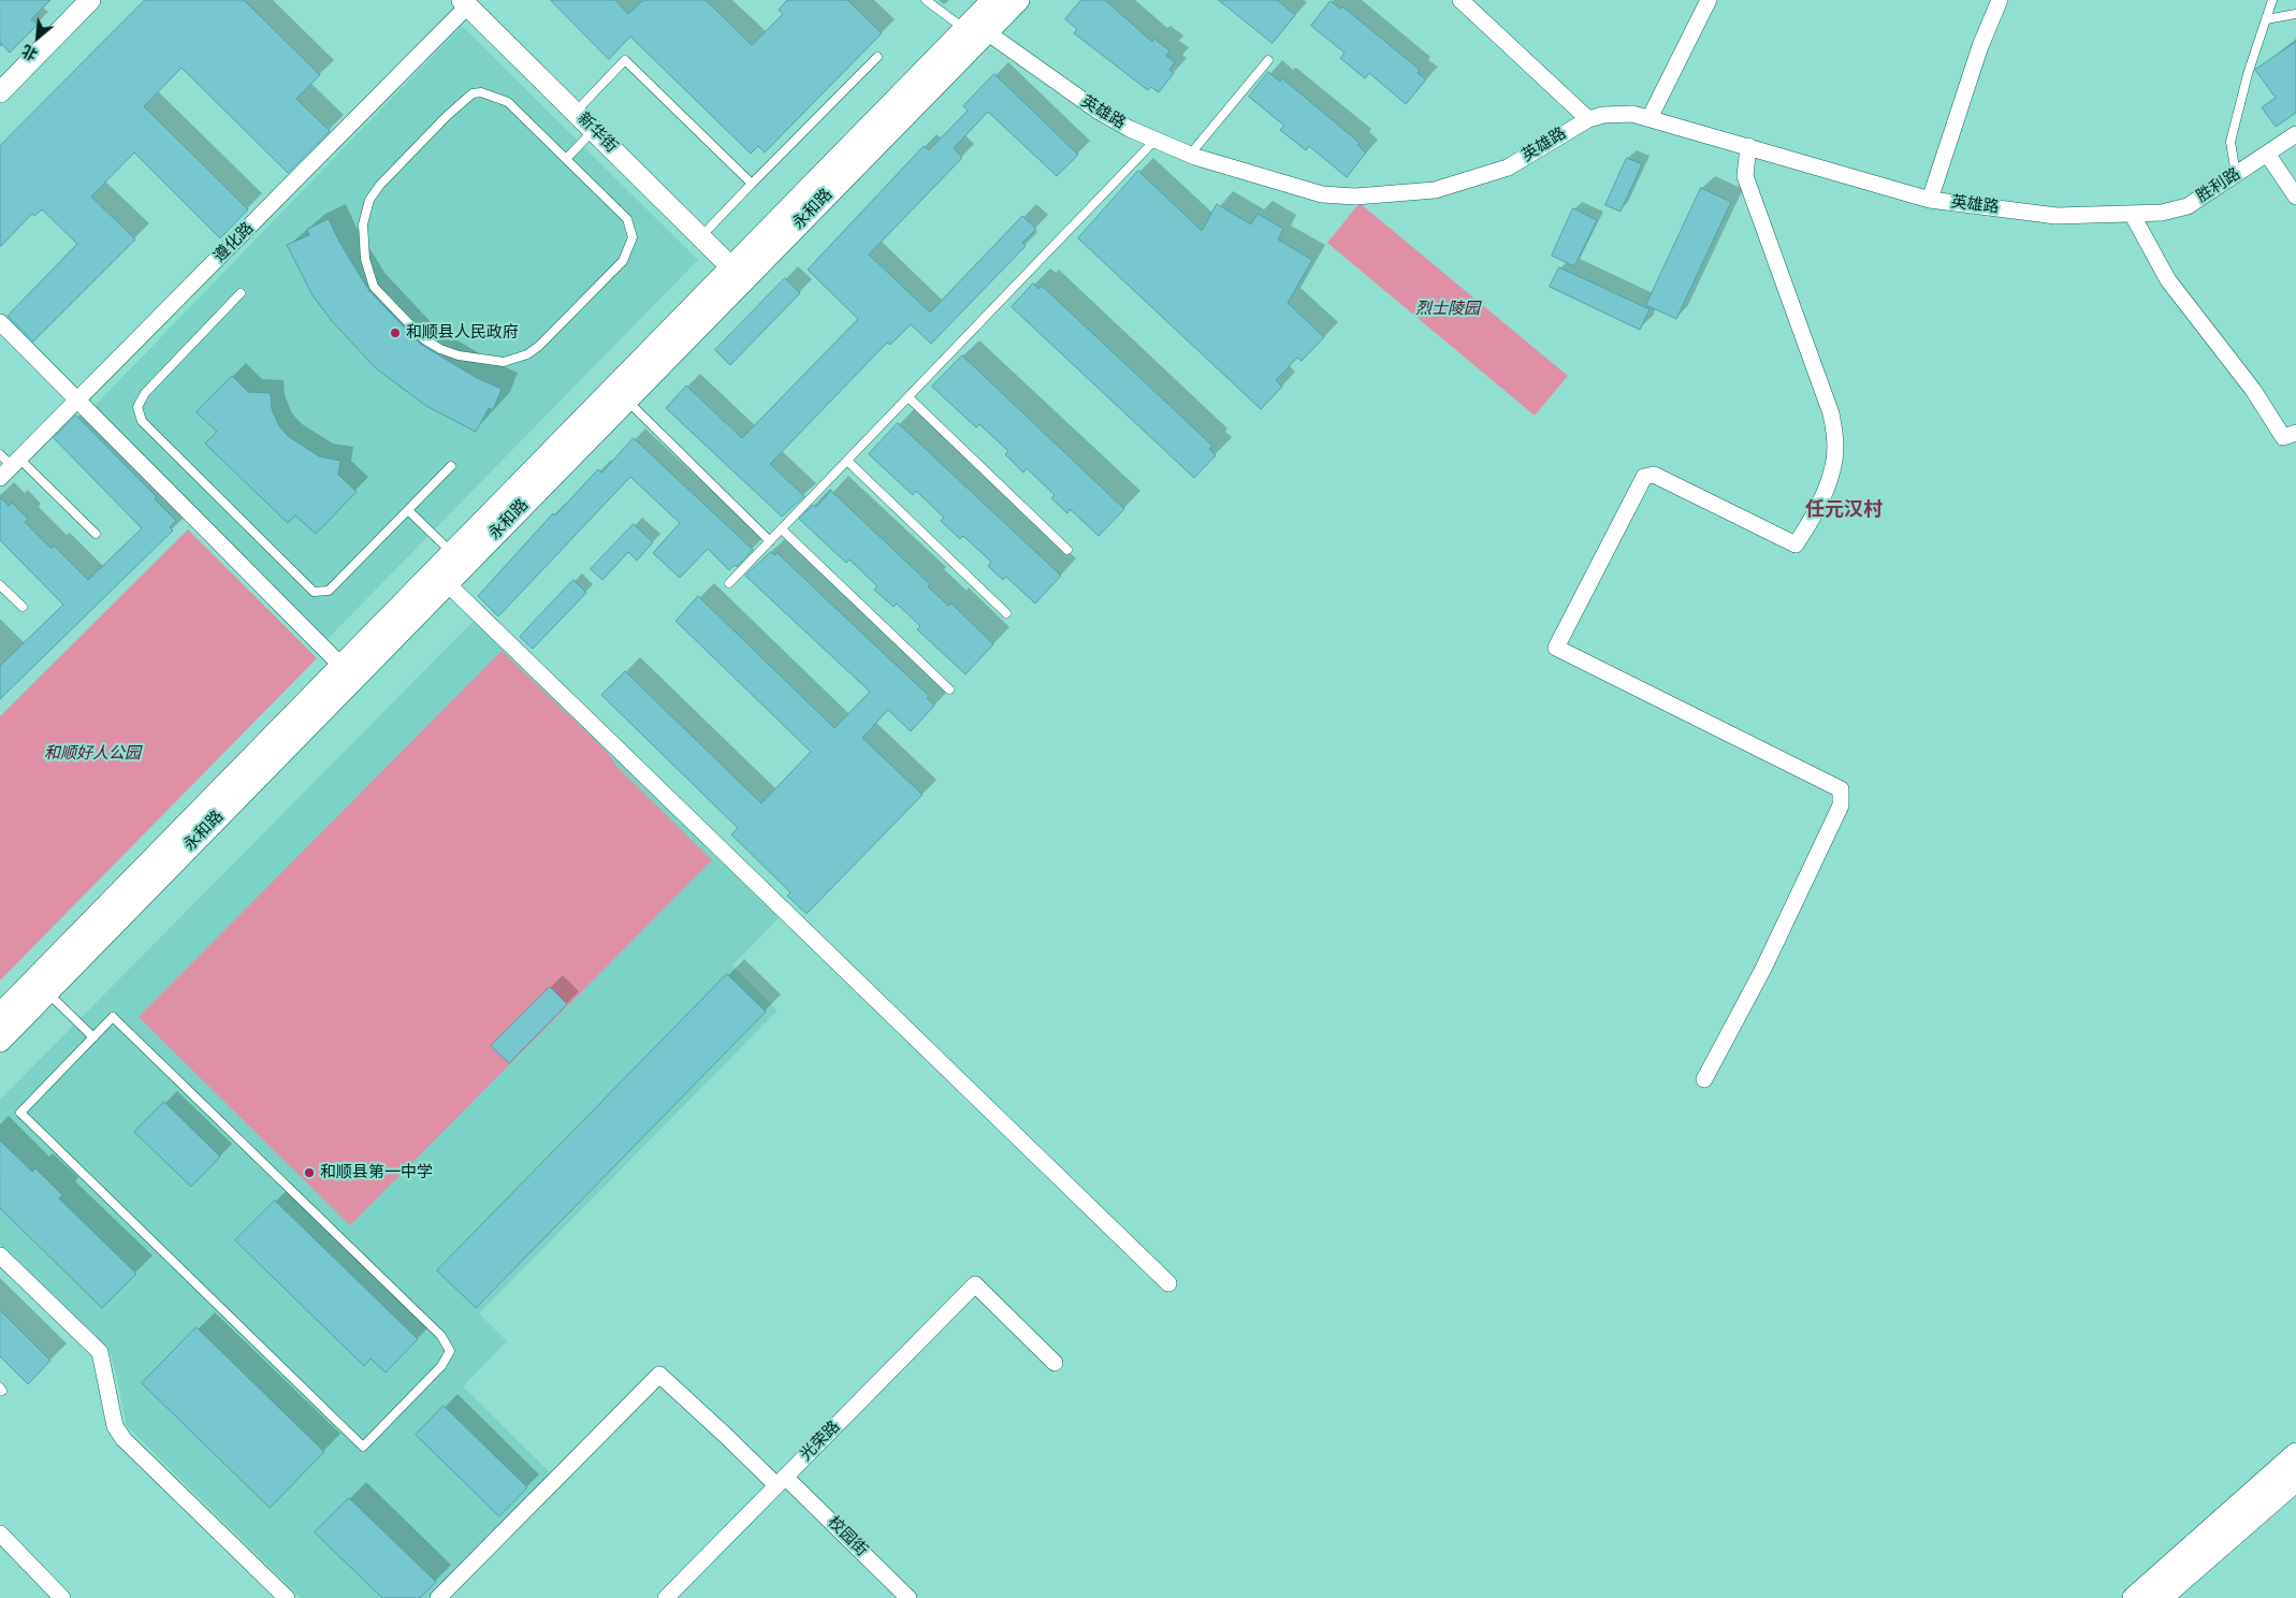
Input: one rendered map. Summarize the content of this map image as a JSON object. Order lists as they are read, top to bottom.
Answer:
{
  "streets": {
    "main road": ["永和路"],
    "street": [
      "英雄路",
      "新华街",
      "胜利路",
      "遵化路",
      "光荣路",
      "校园街"
    ]
  },
  "crossings": [
    ["英雄路", "胜利路"],
    ["英雄路", "永和路"],
    ["新华街", "永和路"],
    ["新华街", "遵化路"],
    ["光荣路", "校园街"]
  ],
  "districts": ["任元汉村"],
  "parks": ["烈士陵园", "和顺好人公园"],
  "places": ["和顺县人民政府", "和顺县第一中学"],
  "north": "bottom left"
}
